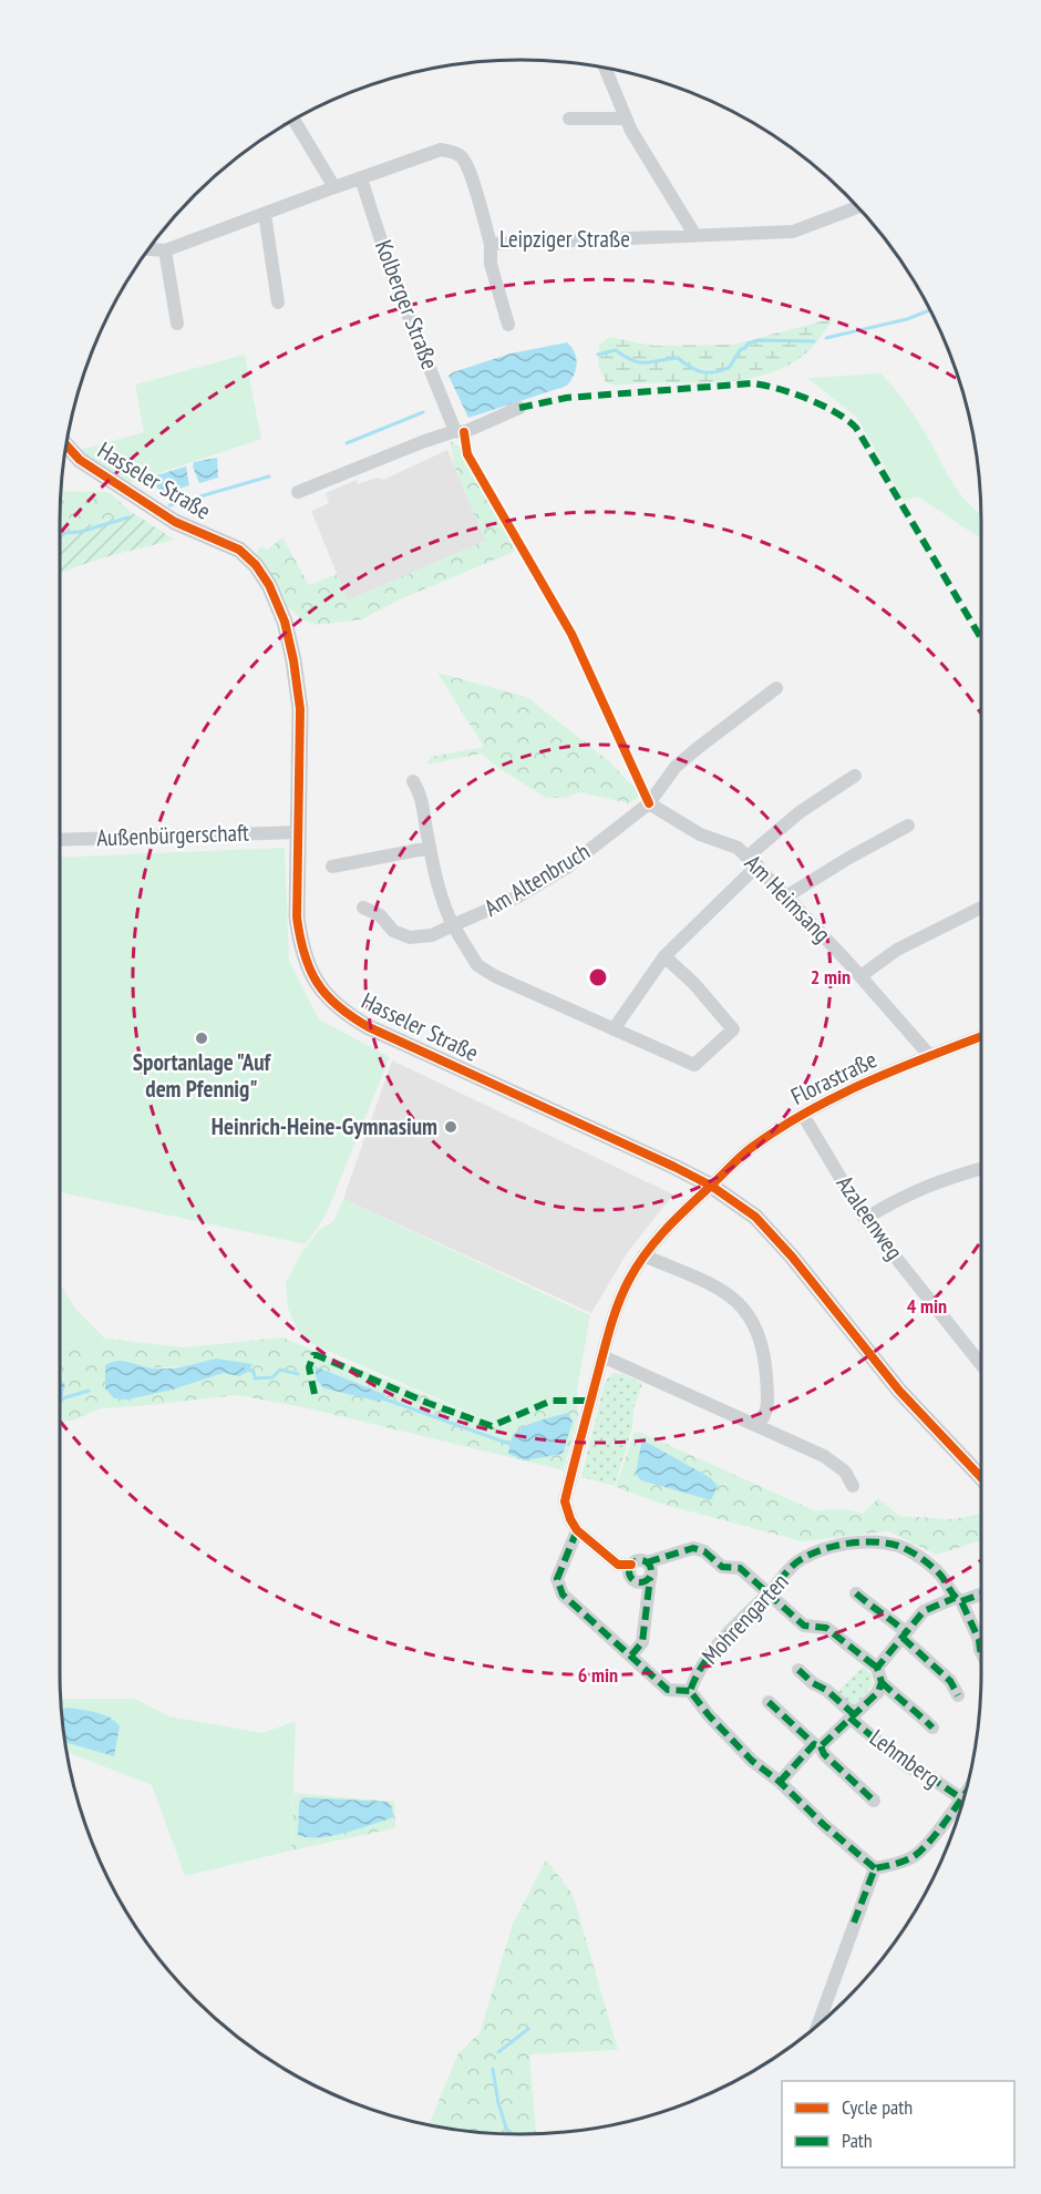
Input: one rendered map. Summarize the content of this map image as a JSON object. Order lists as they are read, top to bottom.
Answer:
{
  "streets": {
    "main road": ["Hasseler Straße"],
    "street": [
      "Leipziger Straße",
      "Kolberger Straße",
      "Außenbürgerschaft",
      "Am Altenbruch",
      "Am Heimsang",
      "Florastraße",
      "Azaleenweg",
      "Mohrengarten",
      "Lehmberg"
    ]
  },
  "crossings": [
    ["Leipziger Straße", "Kolberger Straße"],
    ["Hasseler Straße", "Außenbürgerschaft"],
    ["Hasseler Straße", "Florastraße"],
    ["Am Altenbruch", "Am Heimsang"],
    ["Am Heimsang", "Florastraße"],
    ["Florastraße", "Azaleenweg"]
  ],
  "places": ["Sportanlage \"Auf dem Pfennig\"", "Heinrich-Heine-Gymnasium"],
  "legend": ["Cycle path", "Path"],
  "rings": ["2 min", "4 min", "6 min"]
}
